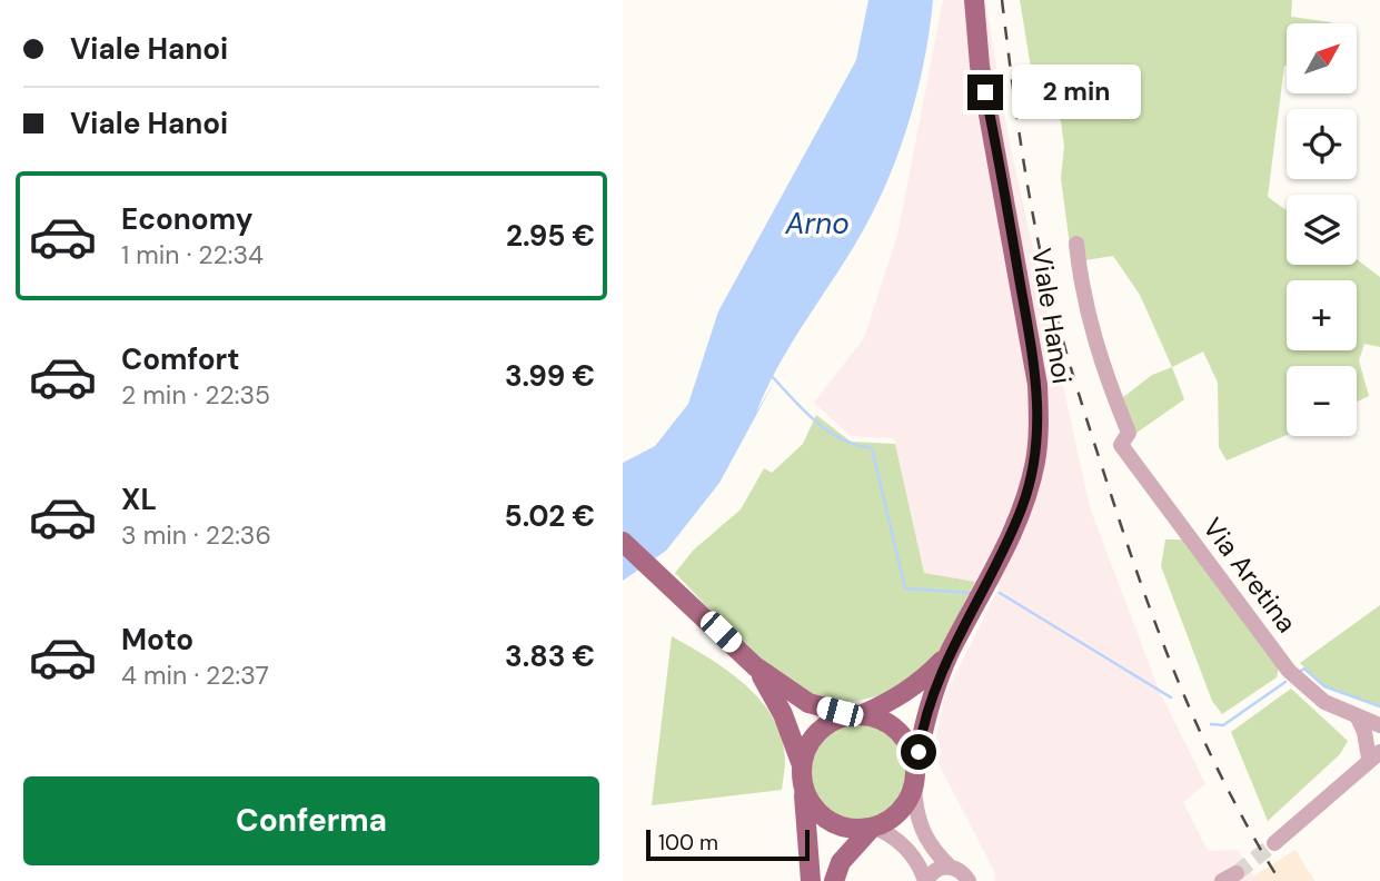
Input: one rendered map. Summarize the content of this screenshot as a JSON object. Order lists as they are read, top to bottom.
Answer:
{
  "streets": {
    "main road": ["Viale Hanoi"],
    "street": ["Via Aretina"]
  },
  "water": ["Arno"],
  "scale_bar": "100 m",
  "north": "top right",
  "page": {
    "banner": ["Viale Hanoi", "Viale Hanoi"],
    "map_buttons": ["+", "−"],
    "bubble": "2 min",
    "list": [
      {
        "name": "Economy",
        "note": "1 min · 22:34",
        "value": "2.95 €"
      },
      {
        "name": "Comfort",
        "note": "2 min · 22:35",
        "value": "3.99 €"
      },
      {
        "name": "XL",
        "note": "3 min · 22:36",
        "value": "5.02 €"
      },
      {
        "name": "Moto",
        "note": "4 min · 22:37",
        "value": "3.83 €"
      }
    ],
    "buttons": "Conferma",
    "scale": "100 m"
  }
}
